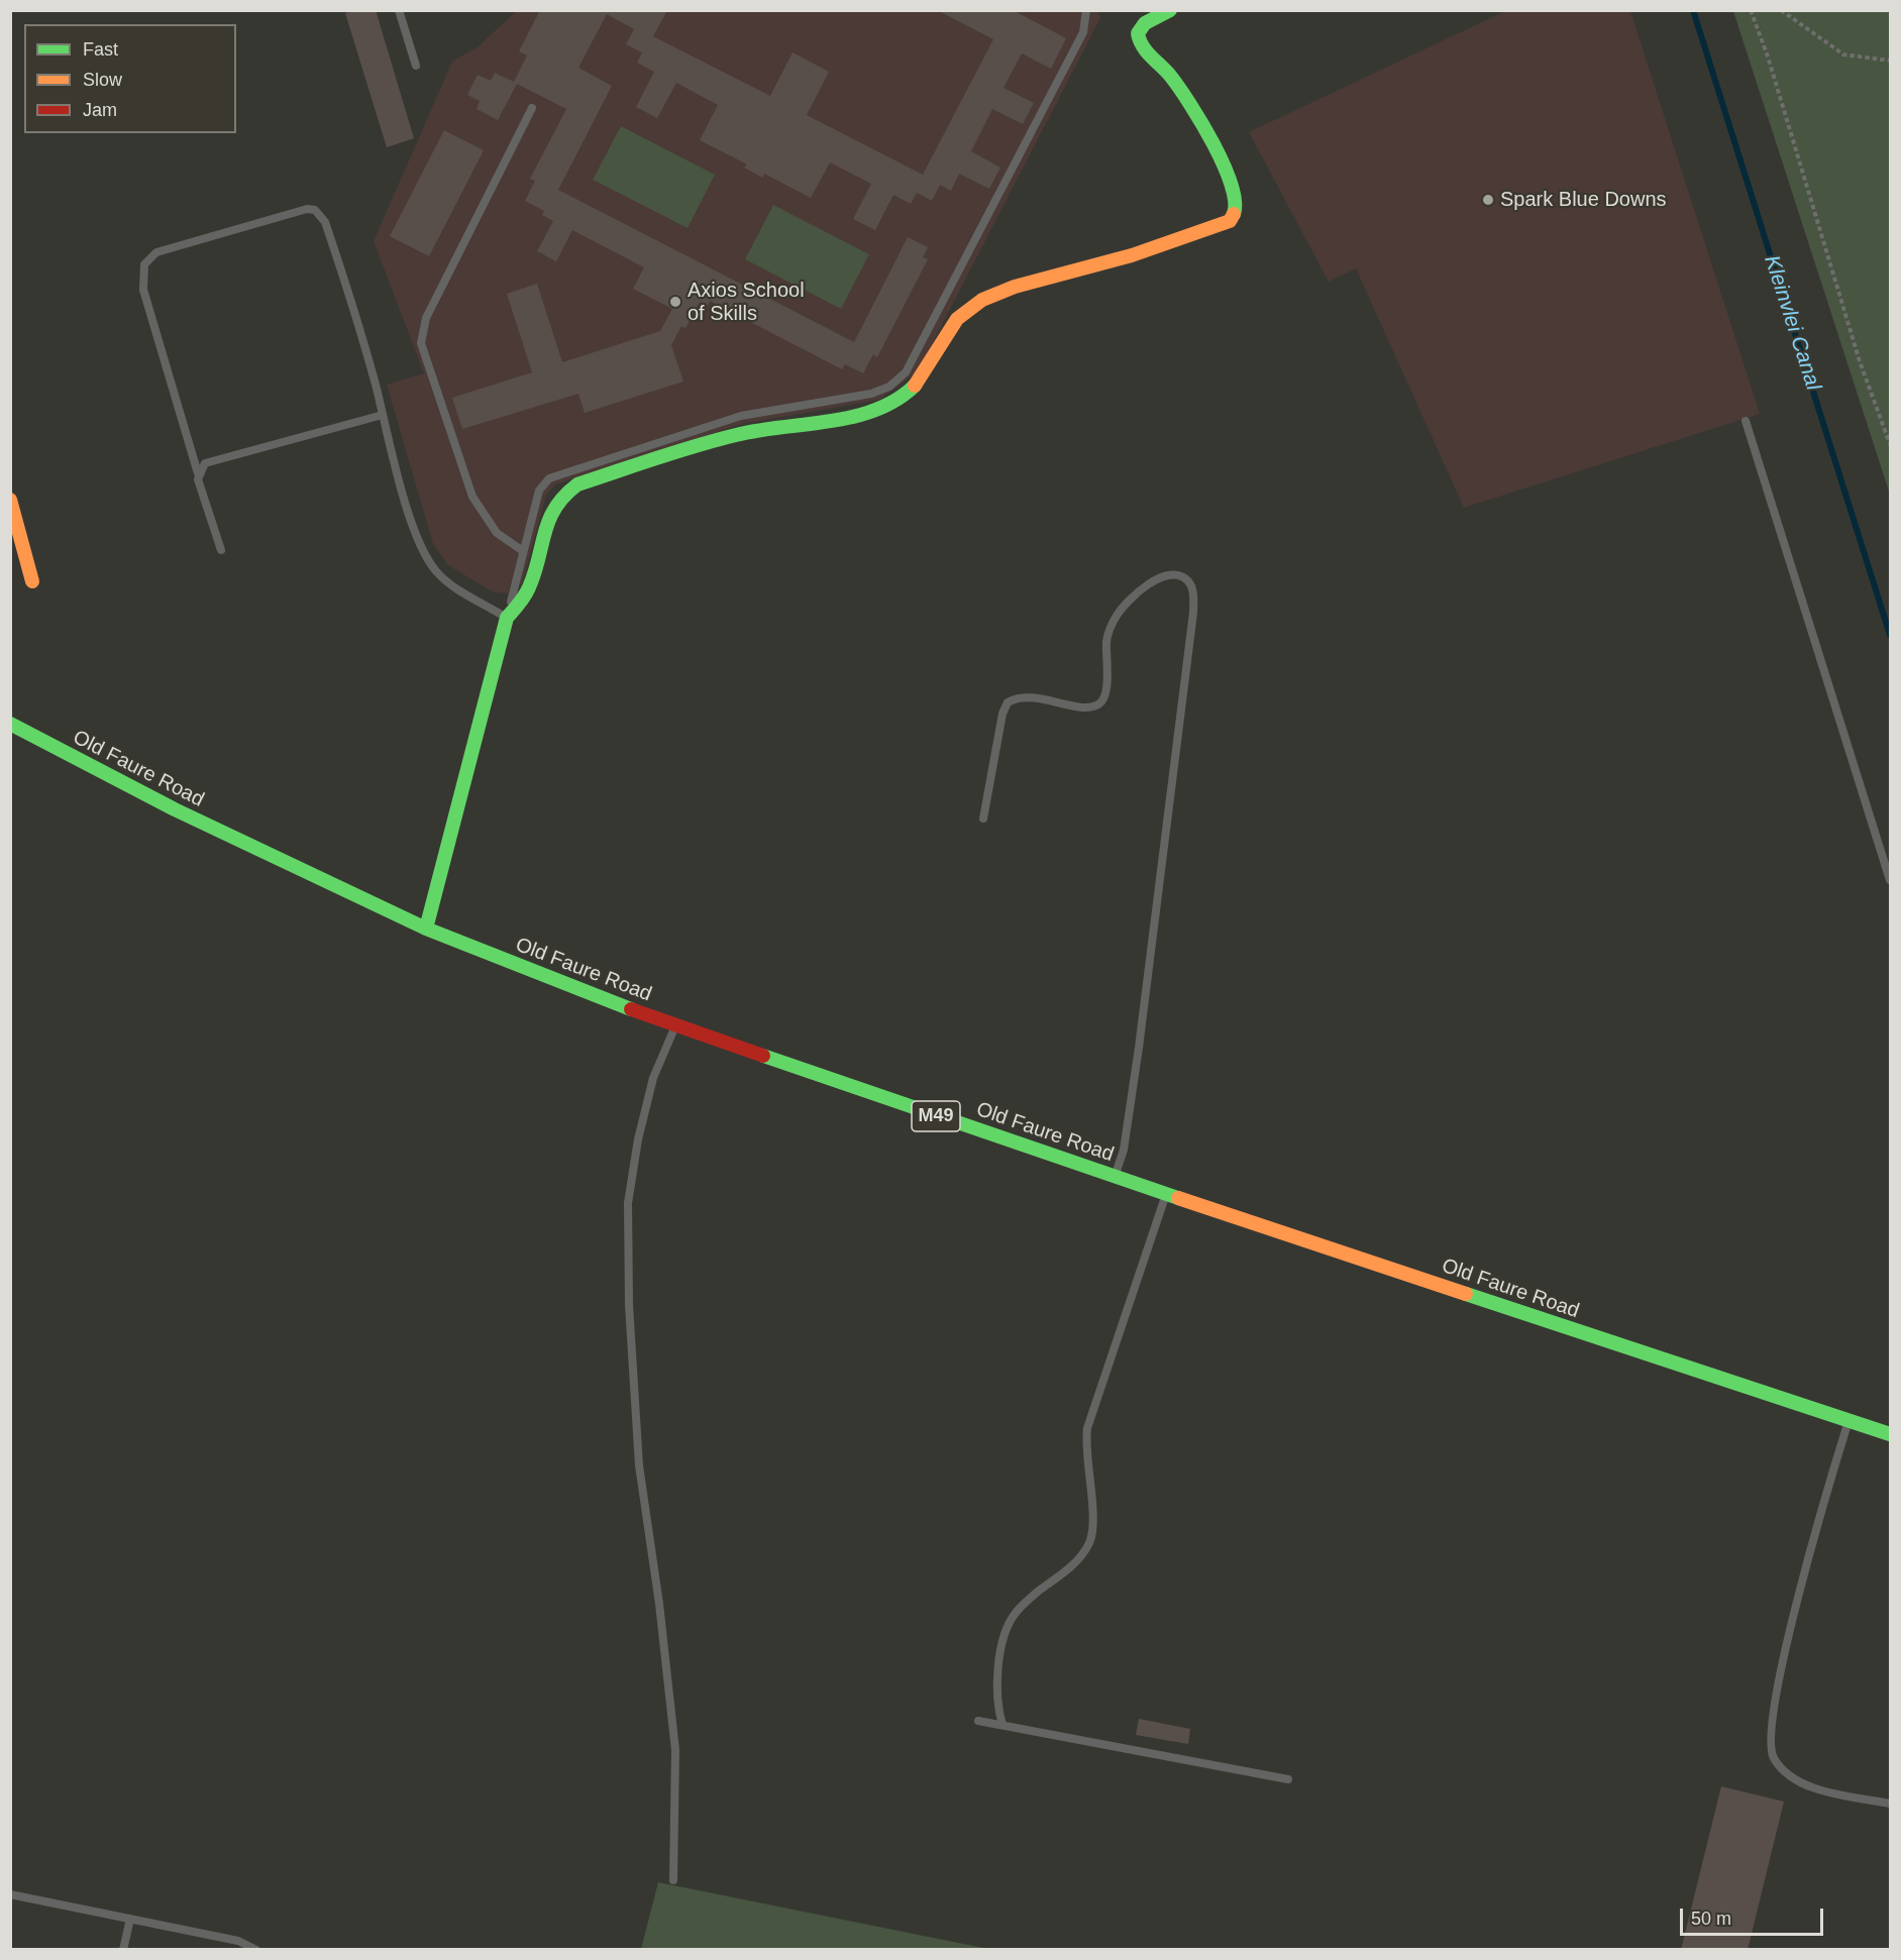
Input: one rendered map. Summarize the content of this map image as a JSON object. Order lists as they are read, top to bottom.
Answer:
{
  "streets": {
    "main road": ["Old Faure Road", "M49"]
  },
  "water": ["Kleinvlei Canal"],
  "places": ["Spark Blue Downs", "Axios School of Skills"],
  "legend": ["Fast", "Slow", "Jam"],
  "scale_bar": "50 m"
}
